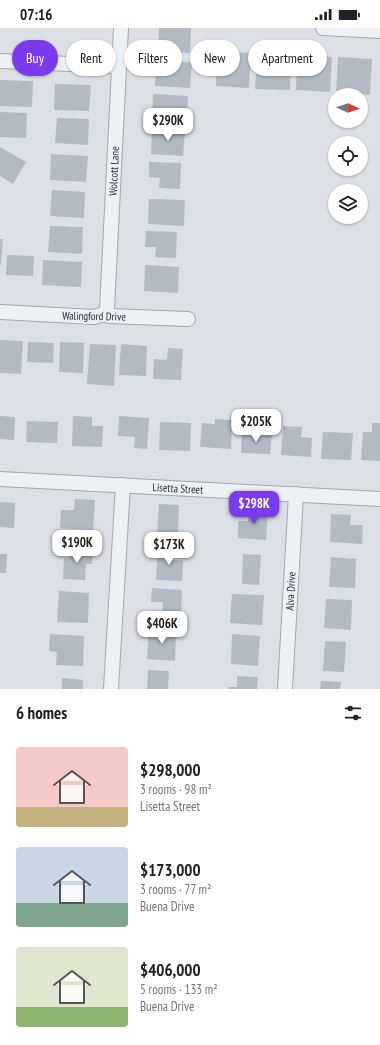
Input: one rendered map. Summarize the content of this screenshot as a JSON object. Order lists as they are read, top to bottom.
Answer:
{
  "streets": {
    "street": [
      "Wolcott Lane",
      "Walingford Drive",
      "Lisetta Street",
      "Alva Drive"
    ]
  },
  "crossings": [
    ["Wolcott Lane", "Walingford Drive"],
    ["Lisetta Street", "Alva Drive"]
  ],
  "north": "right",
  "page": {
    "status": "07:16",
    "chip": [
      "Buy",
      "Rent",
      "Filters",
      "New",
      "Apartment"
    ],
    "price": [
      "$290K",
      "$205K",
      "$298K",
      "$190K",
      "$173K",
      "$406K"
    ],
    "heading": "6 homes",
    "list": [
      {
        "name": "$298,000",
        "note": "3 rooms · 98 m² · Lisetta Street"
      },
      {
        "name": "$173,000",
        "note": "3 rooms · 77 m² · Buena Drive"
      },
      {
        "name": "$406,000",
        "note": "5 rooms · 133 m² · Buena Drive"
      }
    ]
  }
}
